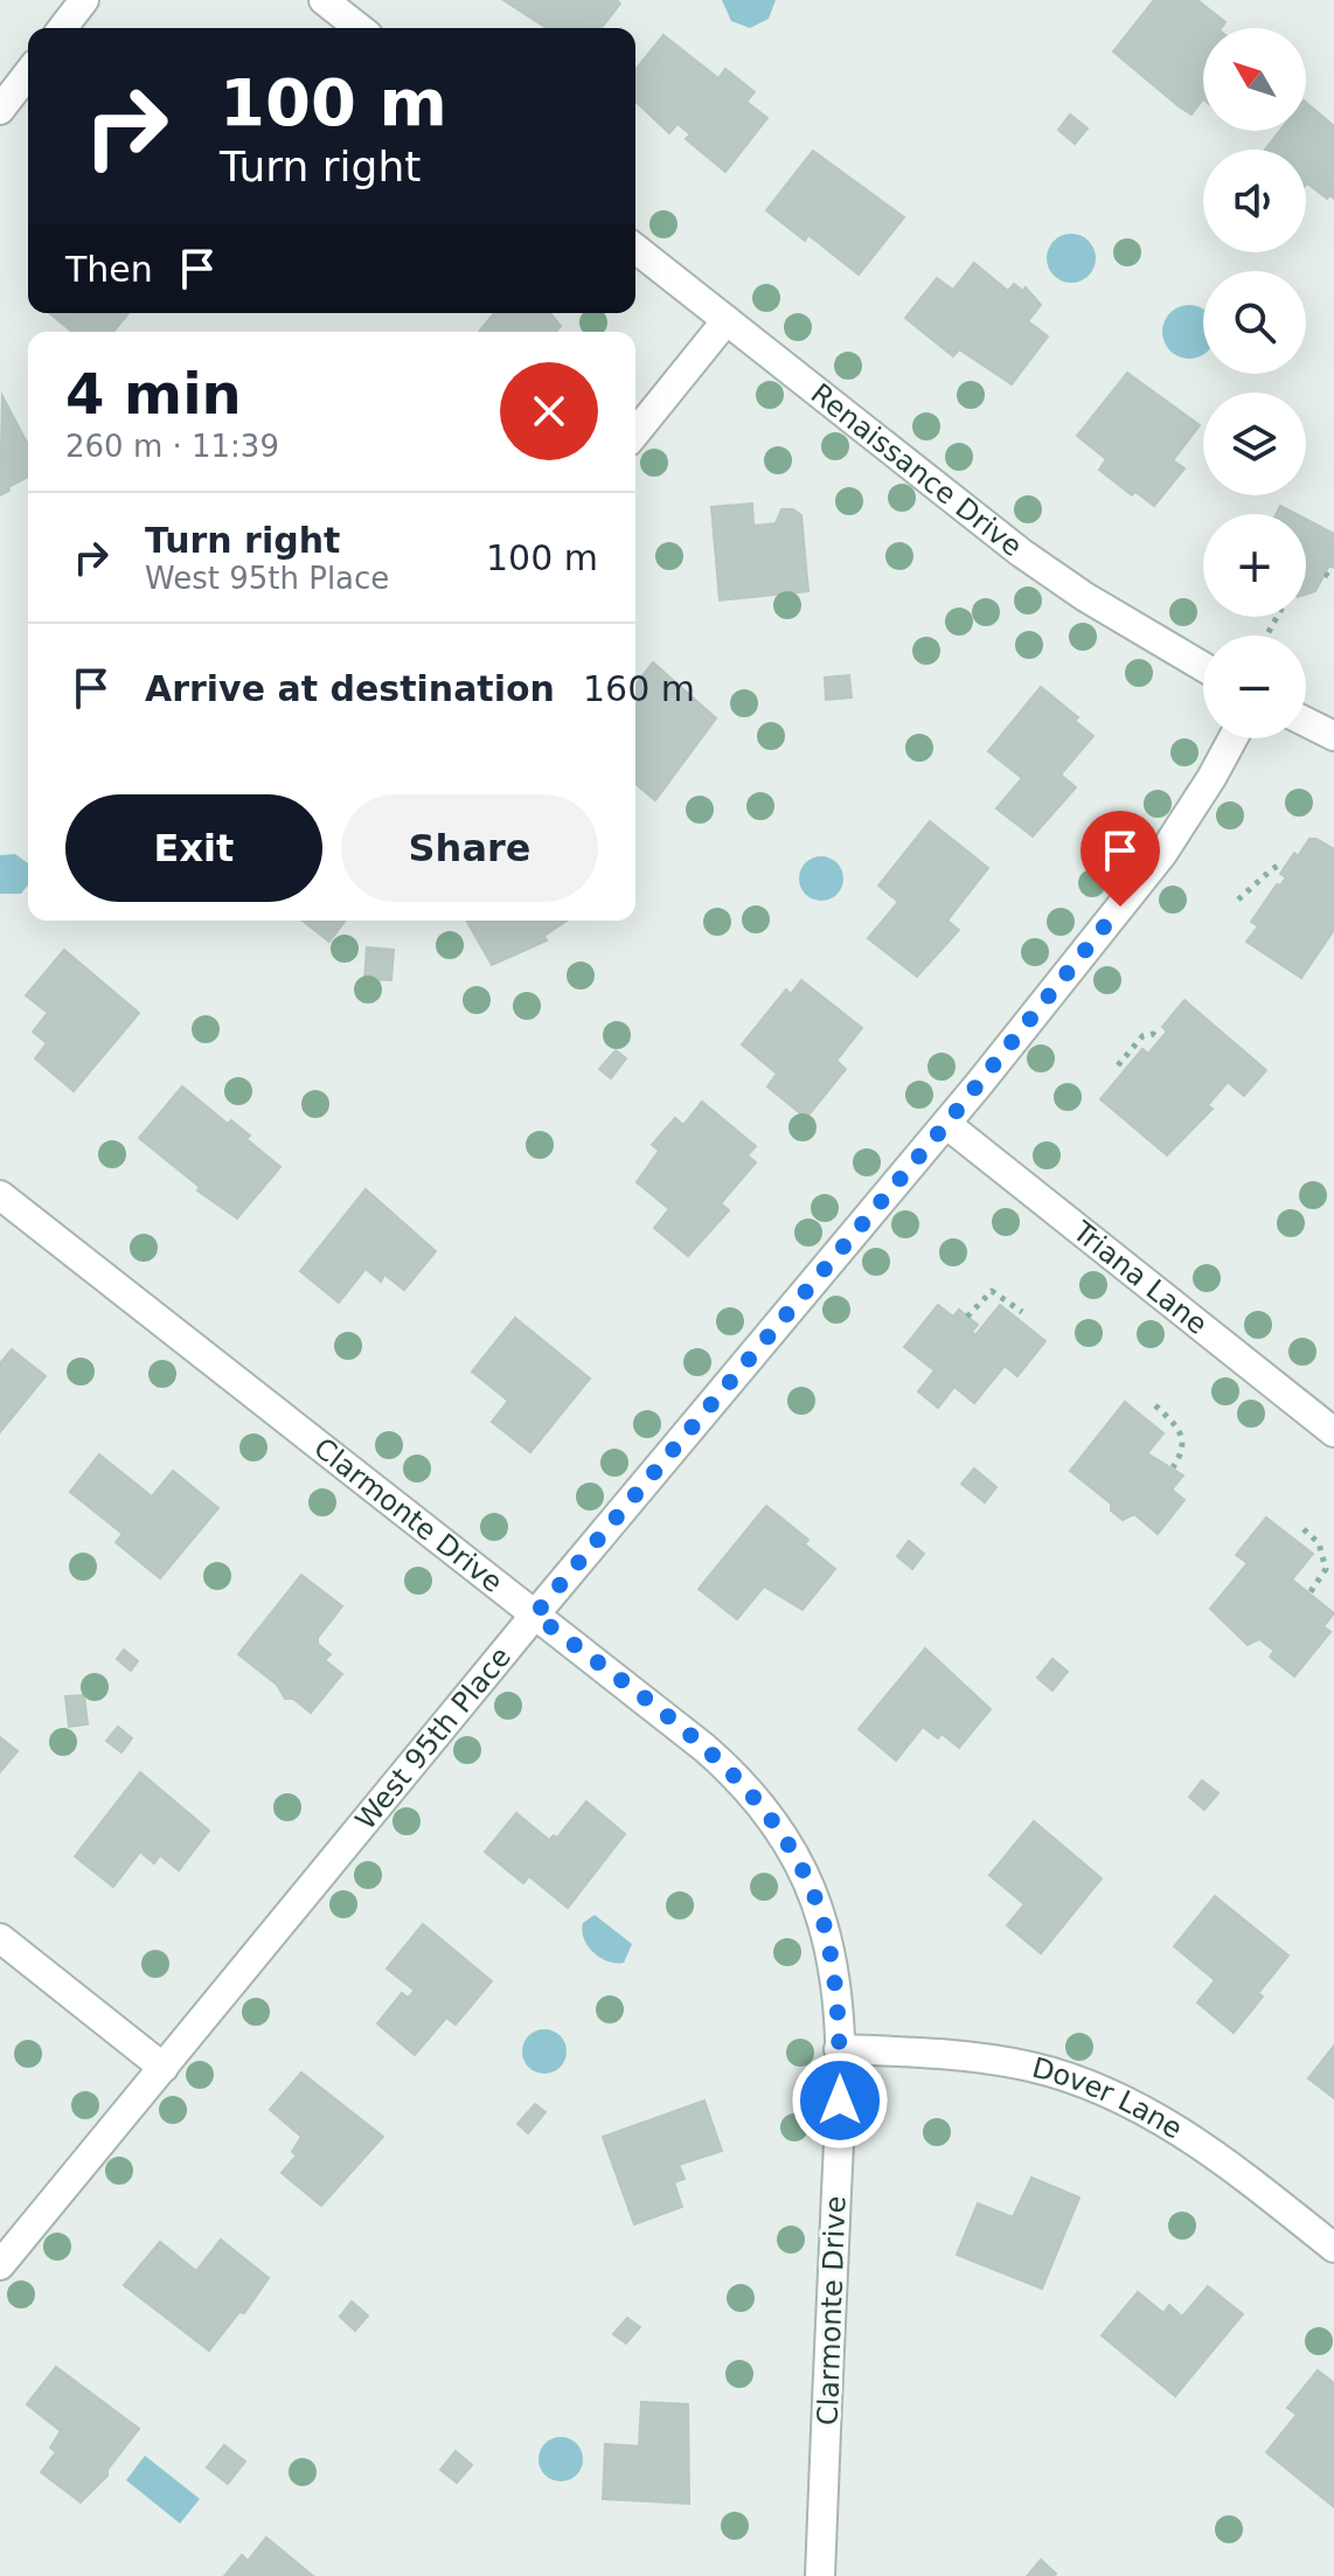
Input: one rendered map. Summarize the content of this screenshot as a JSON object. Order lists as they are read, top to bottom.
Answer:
{
  "streets": {
    "street": [
      "Renaissance Drive",
      "Triana Lane",
      "Clarmonte Drive",
      "West 95th Place",
      "Dover Lane"
    ]
  },
  "crossings": [
    ["Triana Lane", "West 95th Place"],
    ["Clarmonte Drive", "West 95th Place"],
    ["Clarmonte Drive", "Dover Lane"]
  ],
  "north": "top left",
  "page": {
    "map_buttons": ["+", "−"],
    "turn": ["100 m", "Turn right"],
    "then": "Then",
    "heading": ["4 min", "260 m · 11:39"],
    "list": [
      {
        "name": "Turn right",
        "note": "West 95th Place",
        "value": "100 m"
      },
      {
        "name": "Arrive at destination",
        "value": "160 m"
      }
    ],
    "buttons": ["Exit", "Share"]
  }
}
